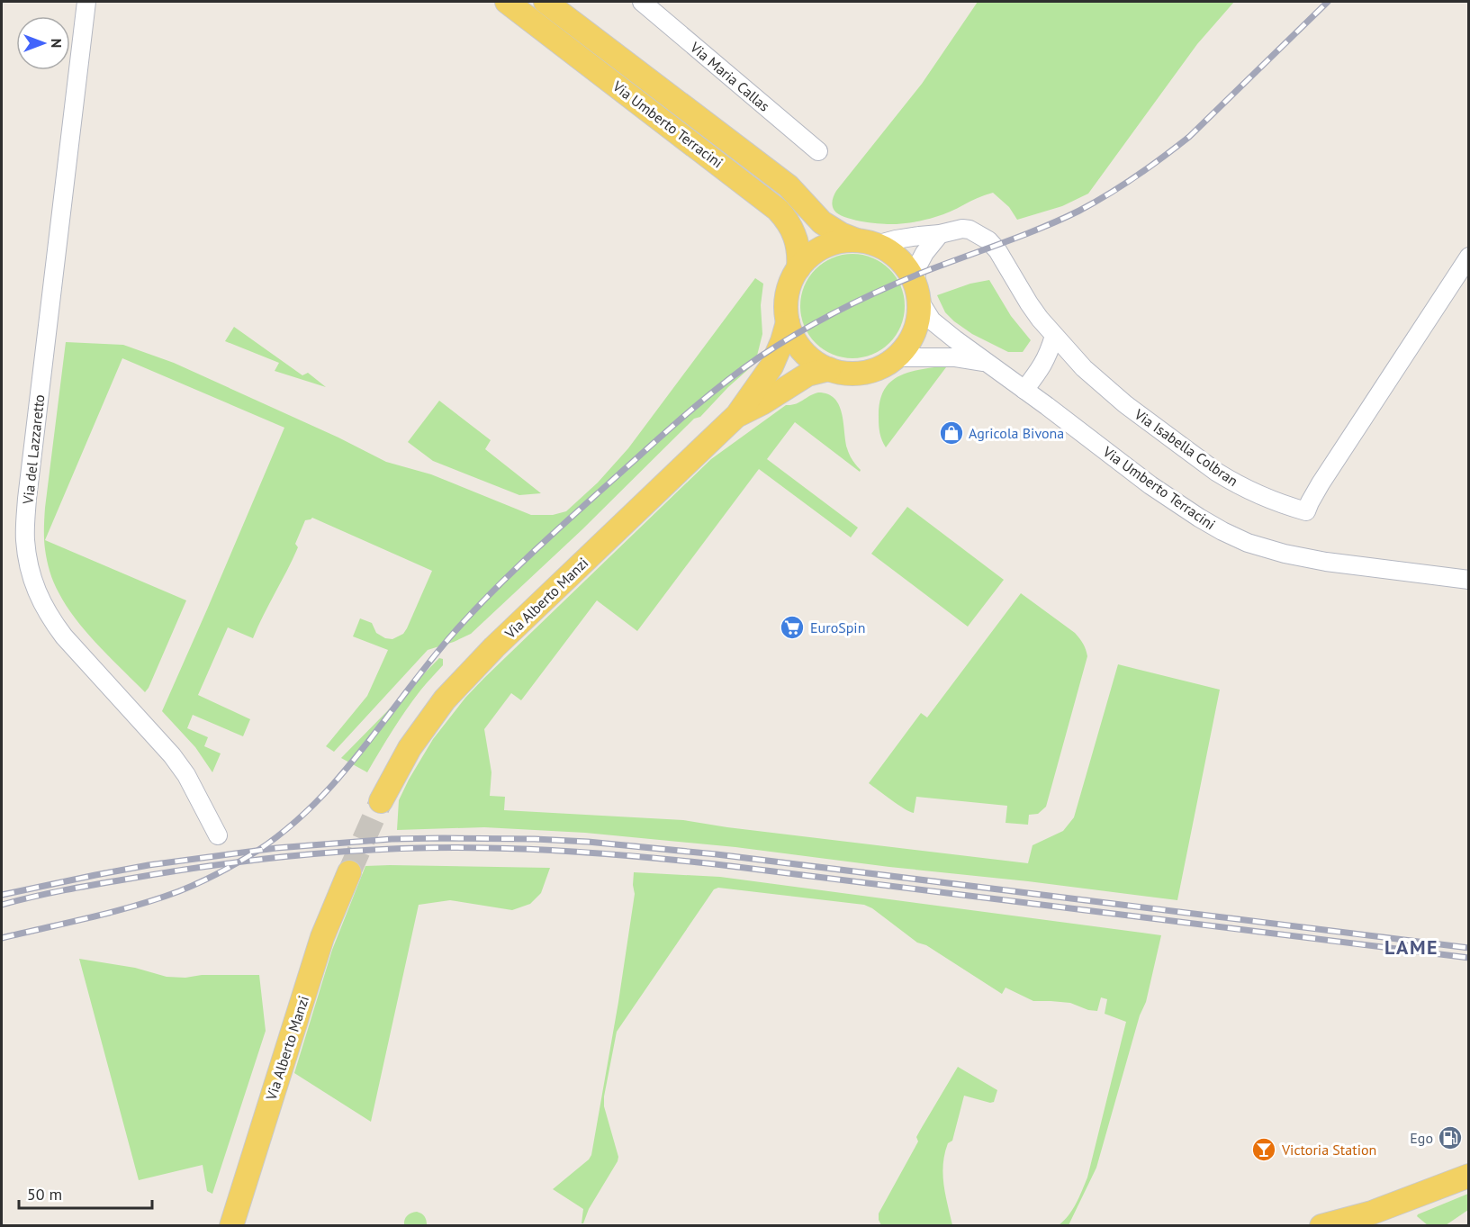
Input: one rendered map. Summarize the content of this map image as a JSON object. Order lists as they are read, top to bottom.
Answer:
{
  "streets": {
    "main road": ["Via Umberto Terracini", "Via Alberto Manzi"],
    "street": ["Via Maria Callas", "Via Isabella Colbran", "Via del Lazzaretto"]
  },
  "crossings": [
    ["Via Umberto Terracini", "Via Isabella Colbran"],
    ["Via Umberto Terracini", "Via Alberto Manzi"],
    ["Via Isabella Colbran", "Via Alberto Manzi"]
  ],
  "districts": ["LAME"],
  "places": {
    "shop": ["Agricola Bivona"],
    "supermarket": ["EuroSpin"],
    "fuel station": ["Ego"],
    "bar": ["Victoria Station"]
  },
  "scale_bar": "50 m",
  "north": "right"
}
